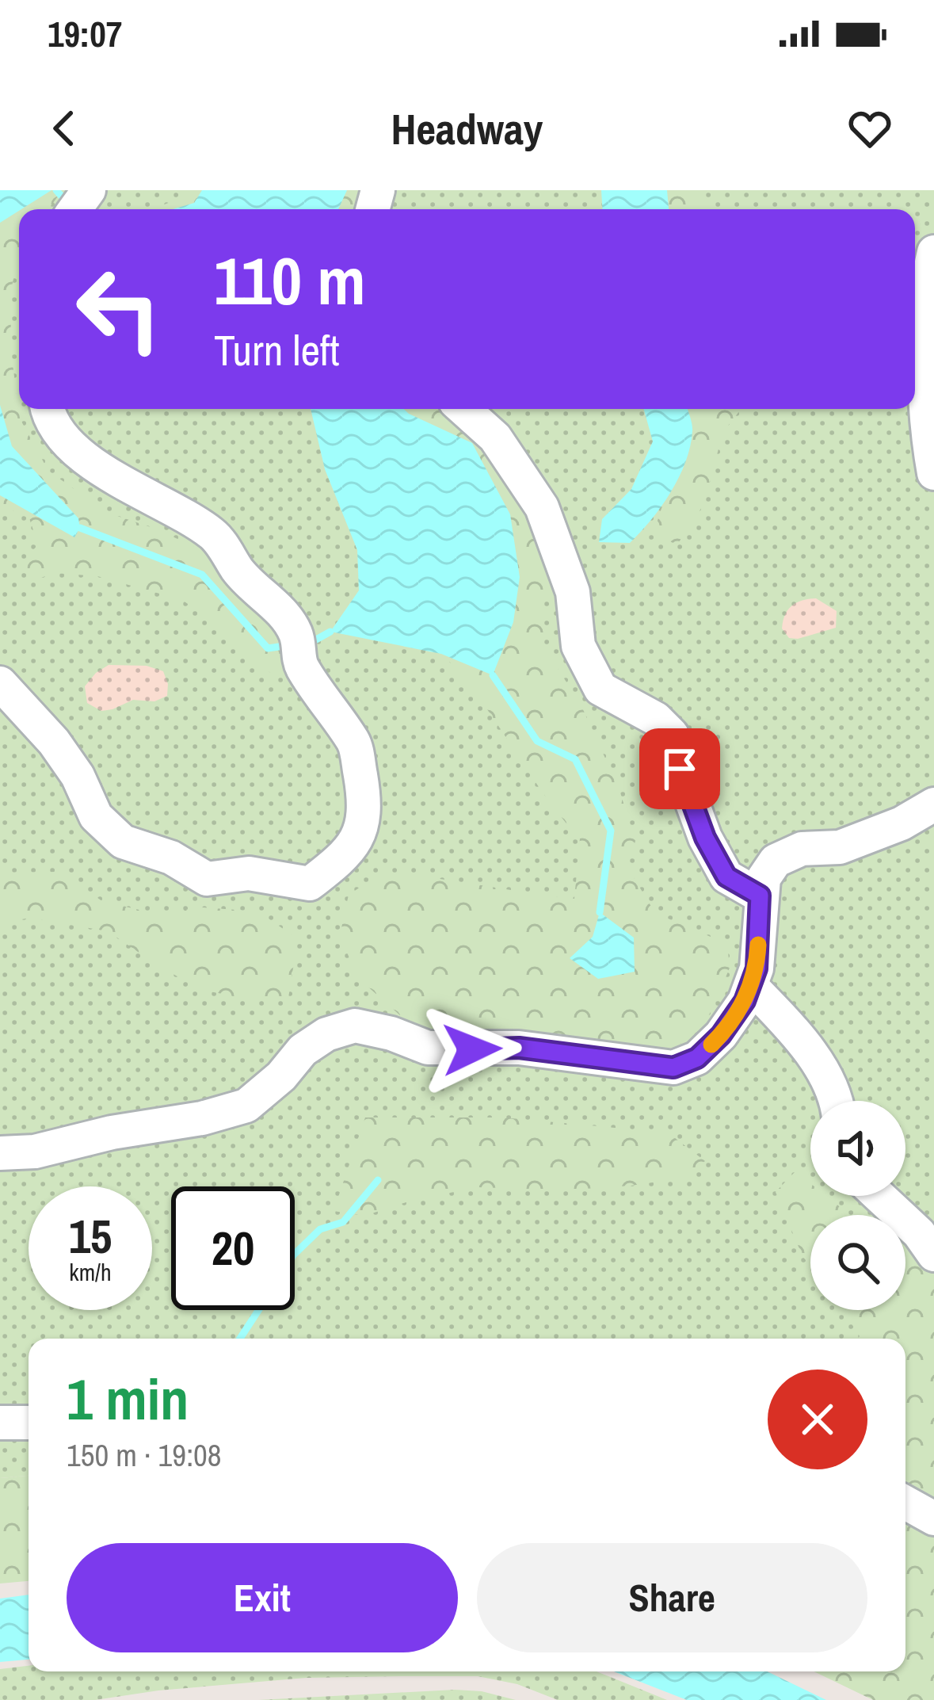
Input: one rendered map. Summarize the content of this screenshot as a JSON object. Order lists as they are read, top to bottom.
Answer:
{
  "page": {
    "status": "19:07",
    "header": "Headway",
    "turn": ["110 m", "Turn left"],
    "speed": "15 km/h",
    "limit": "20",
    "heading": ["1 min", "150 m · 19:08"],
    "buttons": ["Exit", "Share"]
  }
}
